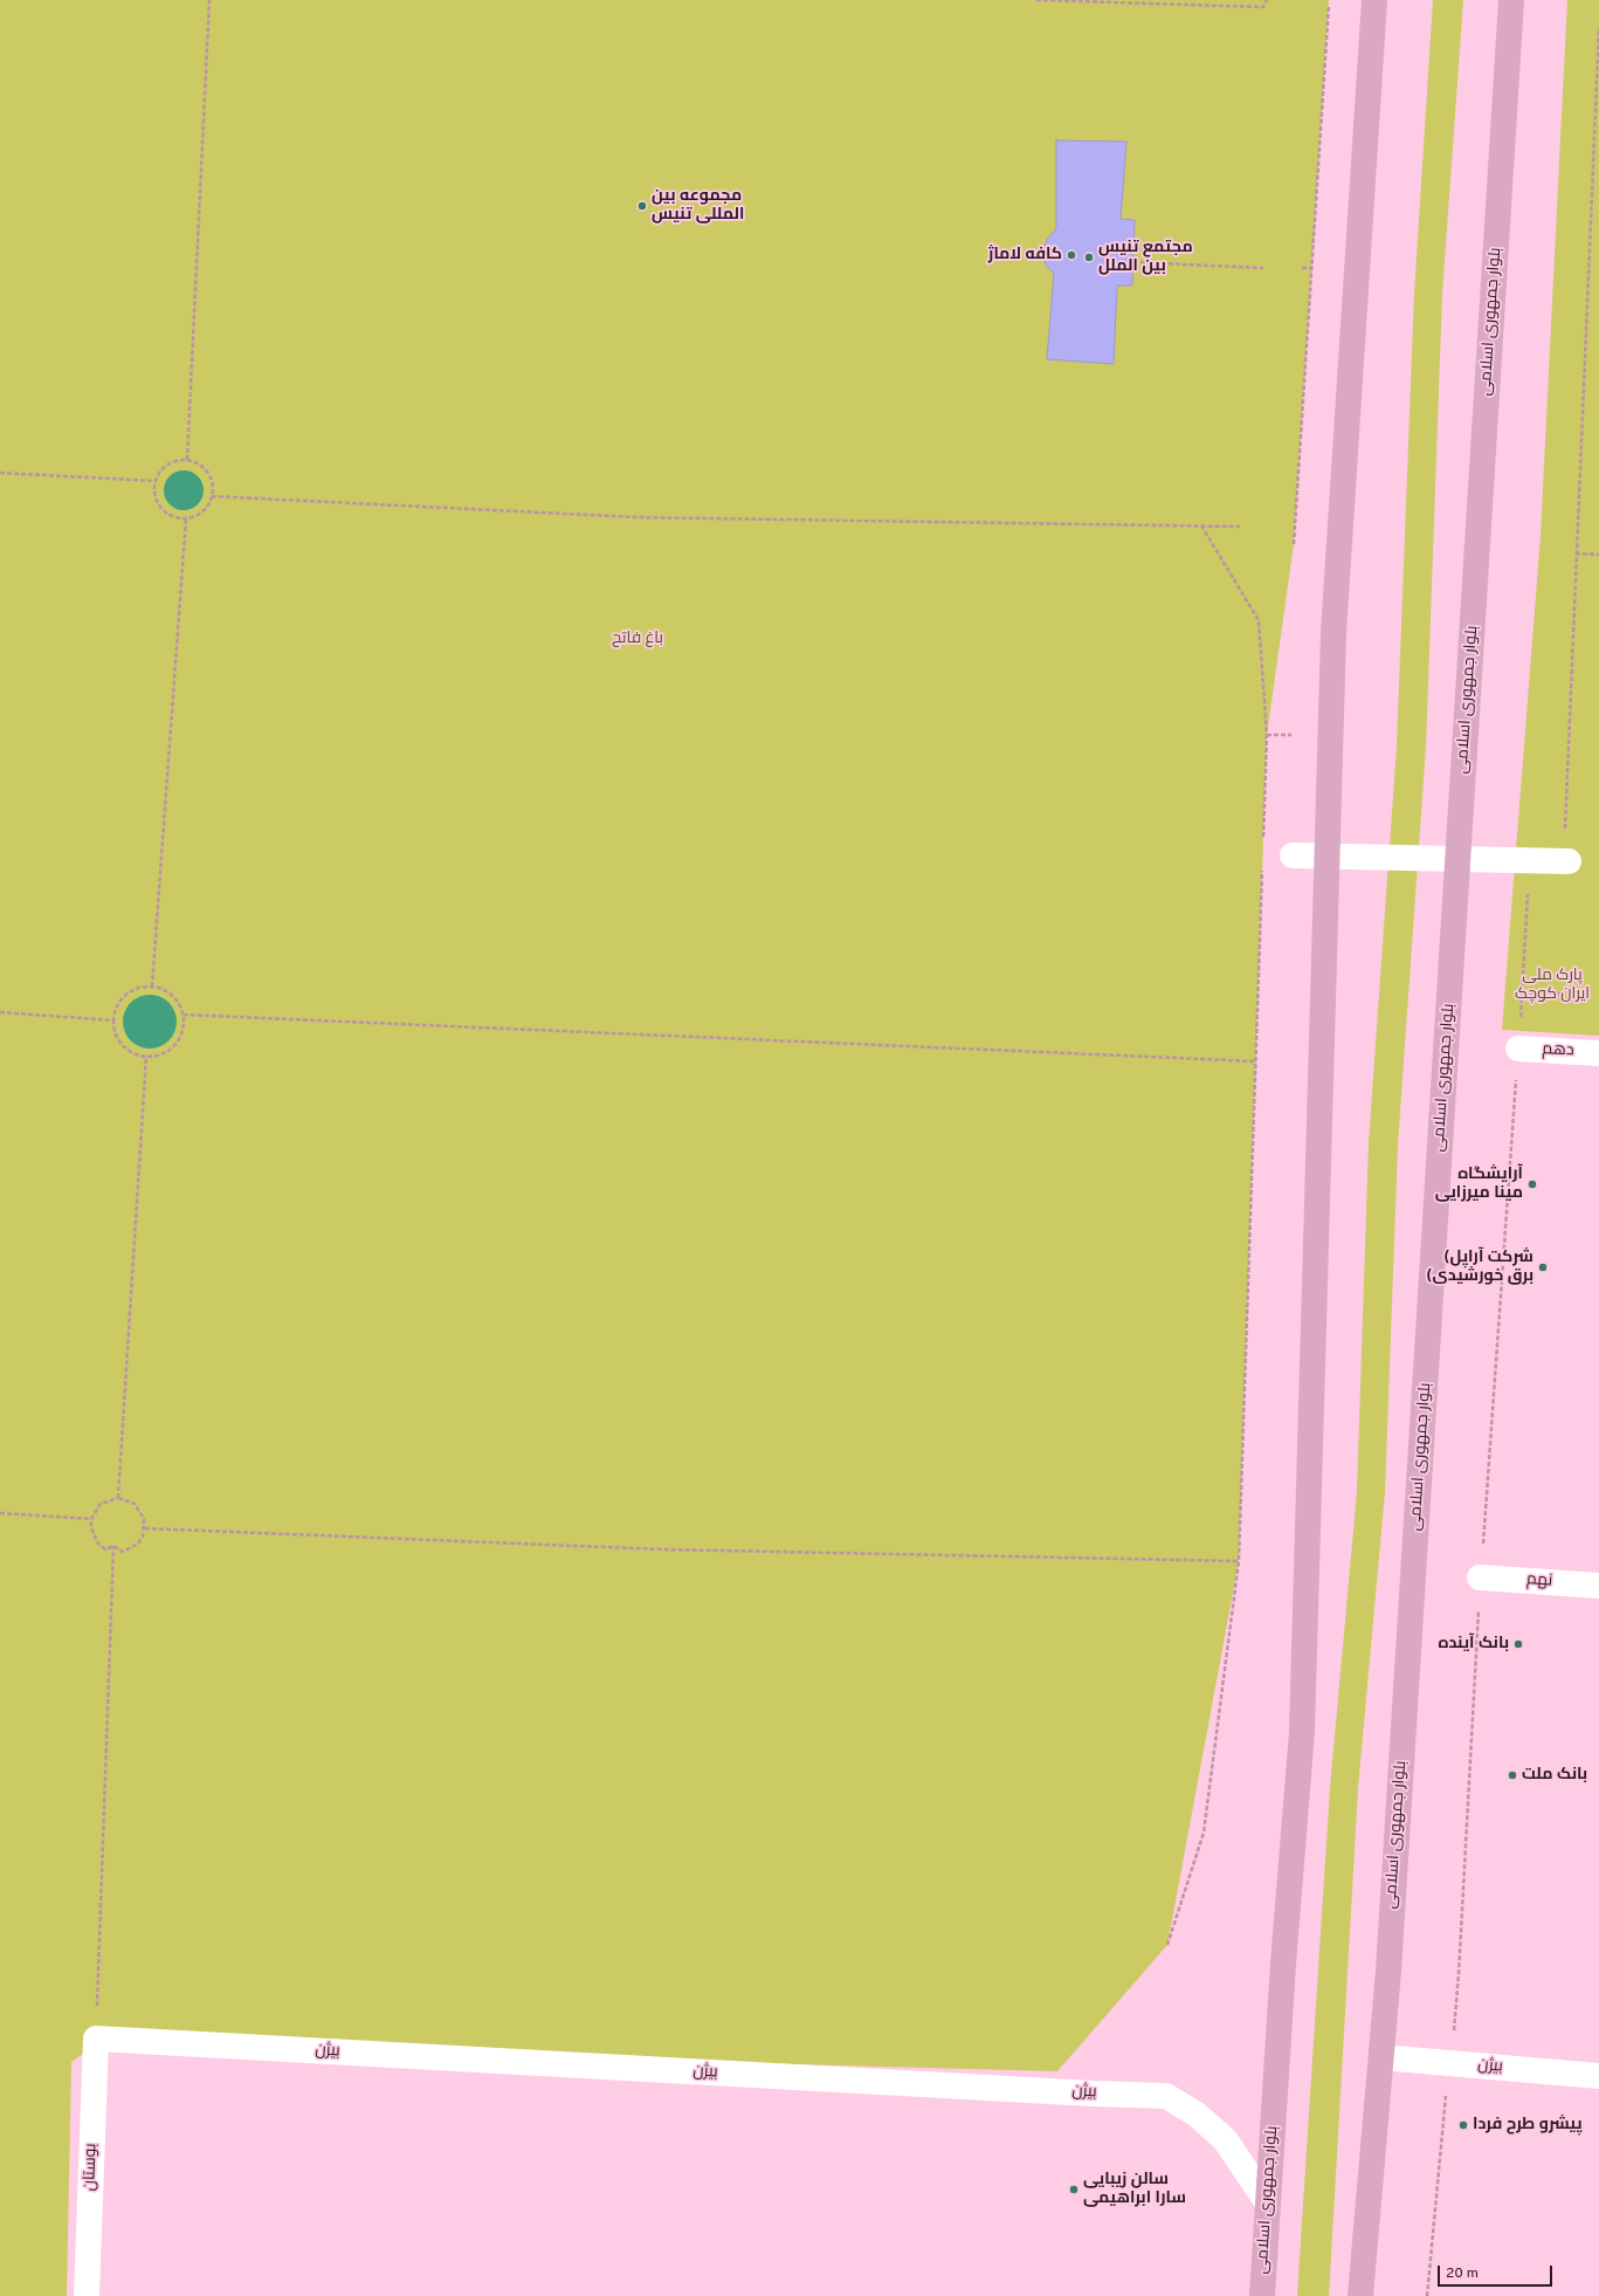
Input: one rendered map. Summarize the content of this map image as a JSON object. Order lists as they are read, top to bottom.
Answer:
{
  "streets": {
    "main road": ["بلوار جمهوری اسلامی"],
    "street": [
      "دهم",
      "نهم",
      "بیژن",
      "بوستان"
    ]
  },
  "crossings": [
    ["بلوار جمهوری اسلامی", "بیژن"],
    ["بیژن", "بوستان"]
  ],
  "parks": ["باغ فاتح", "پارک ملی ایران کوچک"],
  "places": [
    "مجموعه بین المللی تنیس",
    "کافه لاماژ",
    "مجتمع تنیس بین الملل",
    "آرایشگاه مینا میرزایی",
    "(شرکت آراپل (برق خورشیدی",
    "بانک آینده",
    "بانک ملت",
    "پیشرو طرح فردا",
    "سالن زیبایی سارا ابراهیمی"
  ],
  "scale_bar": "20 m"
}
